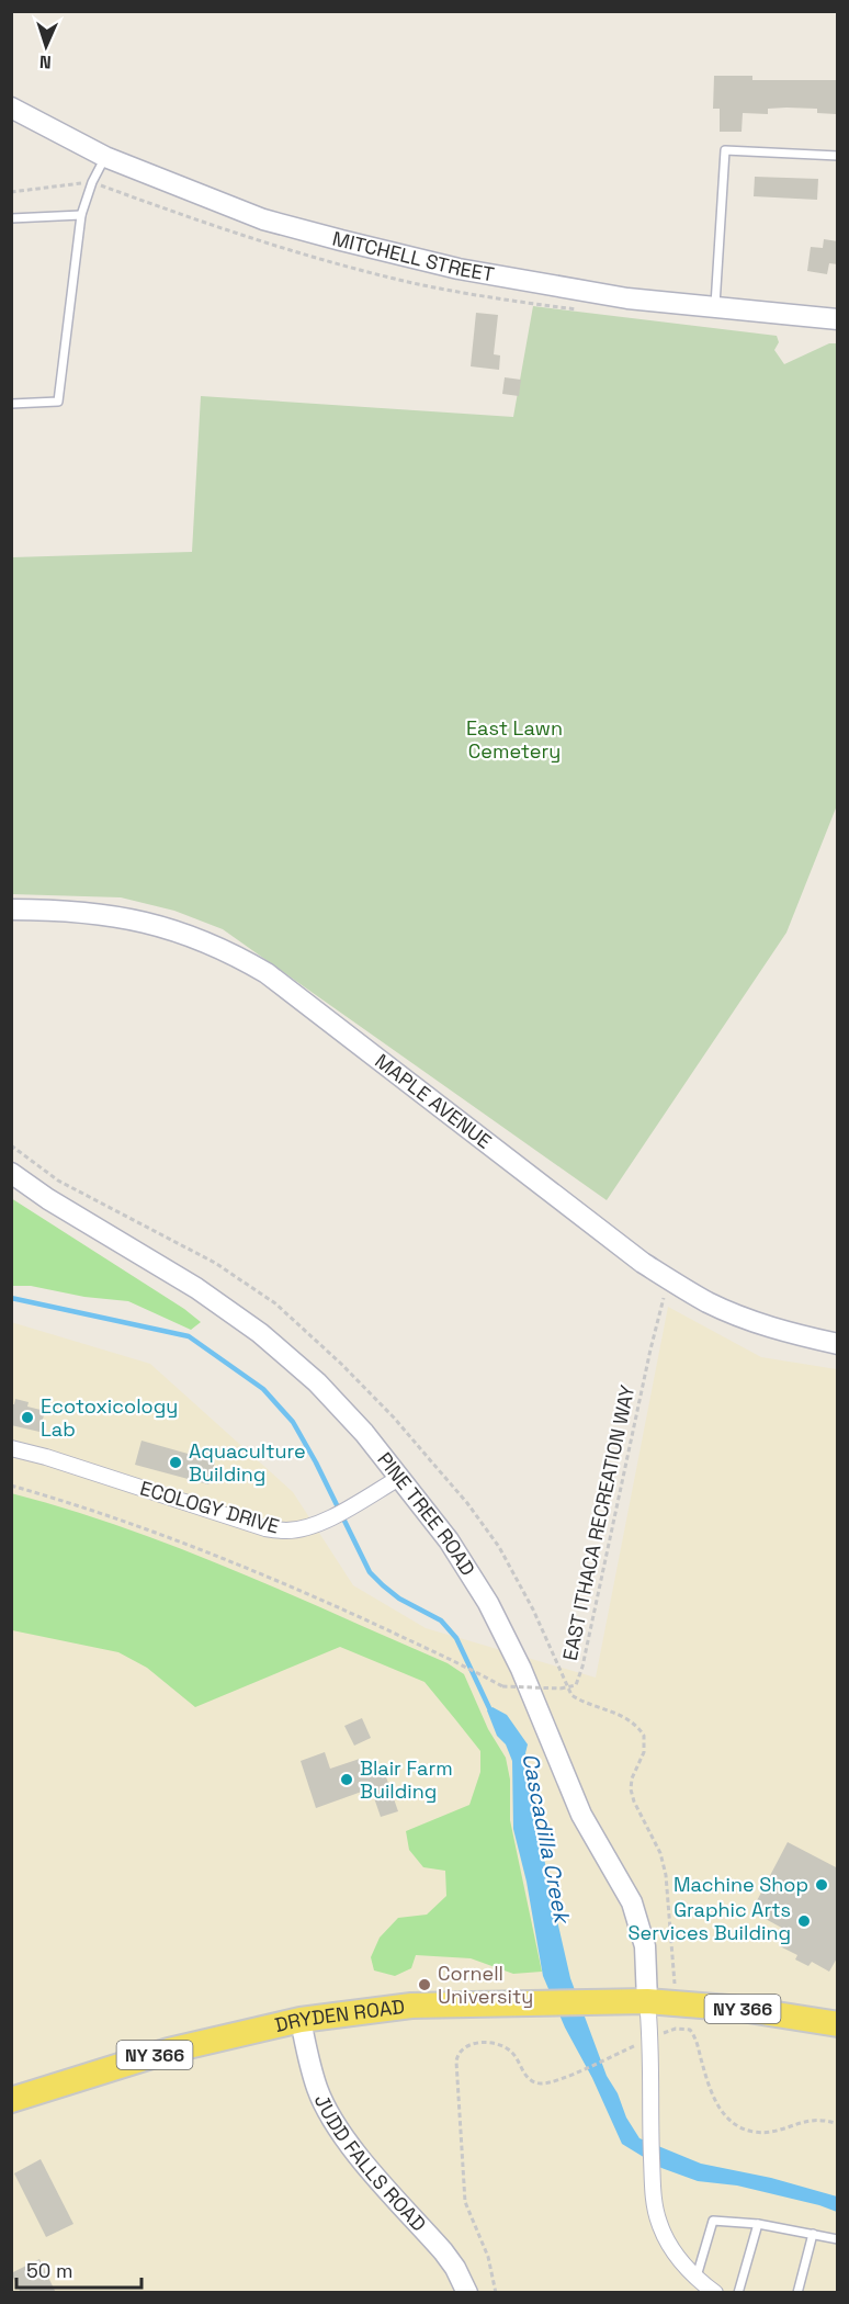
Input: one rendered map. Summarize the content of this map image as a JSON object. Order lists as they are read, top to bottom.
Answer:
{
  "streets": {
    "main road": ["NY 366", "DRYDEN ROAD"],
    "street": [
      "MITCHELL STREET",
      "MAPLE AVENUE",
      "ECOLOGY DRIVE",
      "PINE TREE ROAD",
      "JUDD FALLS ROAD"
    ],
    "path": ["EAST ITHACA RECREATION WAY"]
  },
  "crossings": [
    ["ECOLOGY DRIVE", "PINE TREE ROAD"],
    ["PINE TREE ROAD", "DRYDEN ROAD"],
    ["DRYDEN ROAD", "JUDD FALLS ROAD"]
  ],
  "water": ["Cascadilla Creek"],
  "parks": ["East Lawn Cemetery"],
  "places": [
    "Ecotoxicology Lab",
    "Aquaculture Building",
    "Blair Farm Building",
    "Machine Shop",
    "Graphic Arts Services Building",
    "Cornell University"
  ],
  "scale_bar": "50 m",
  "north": "bottom"
}
